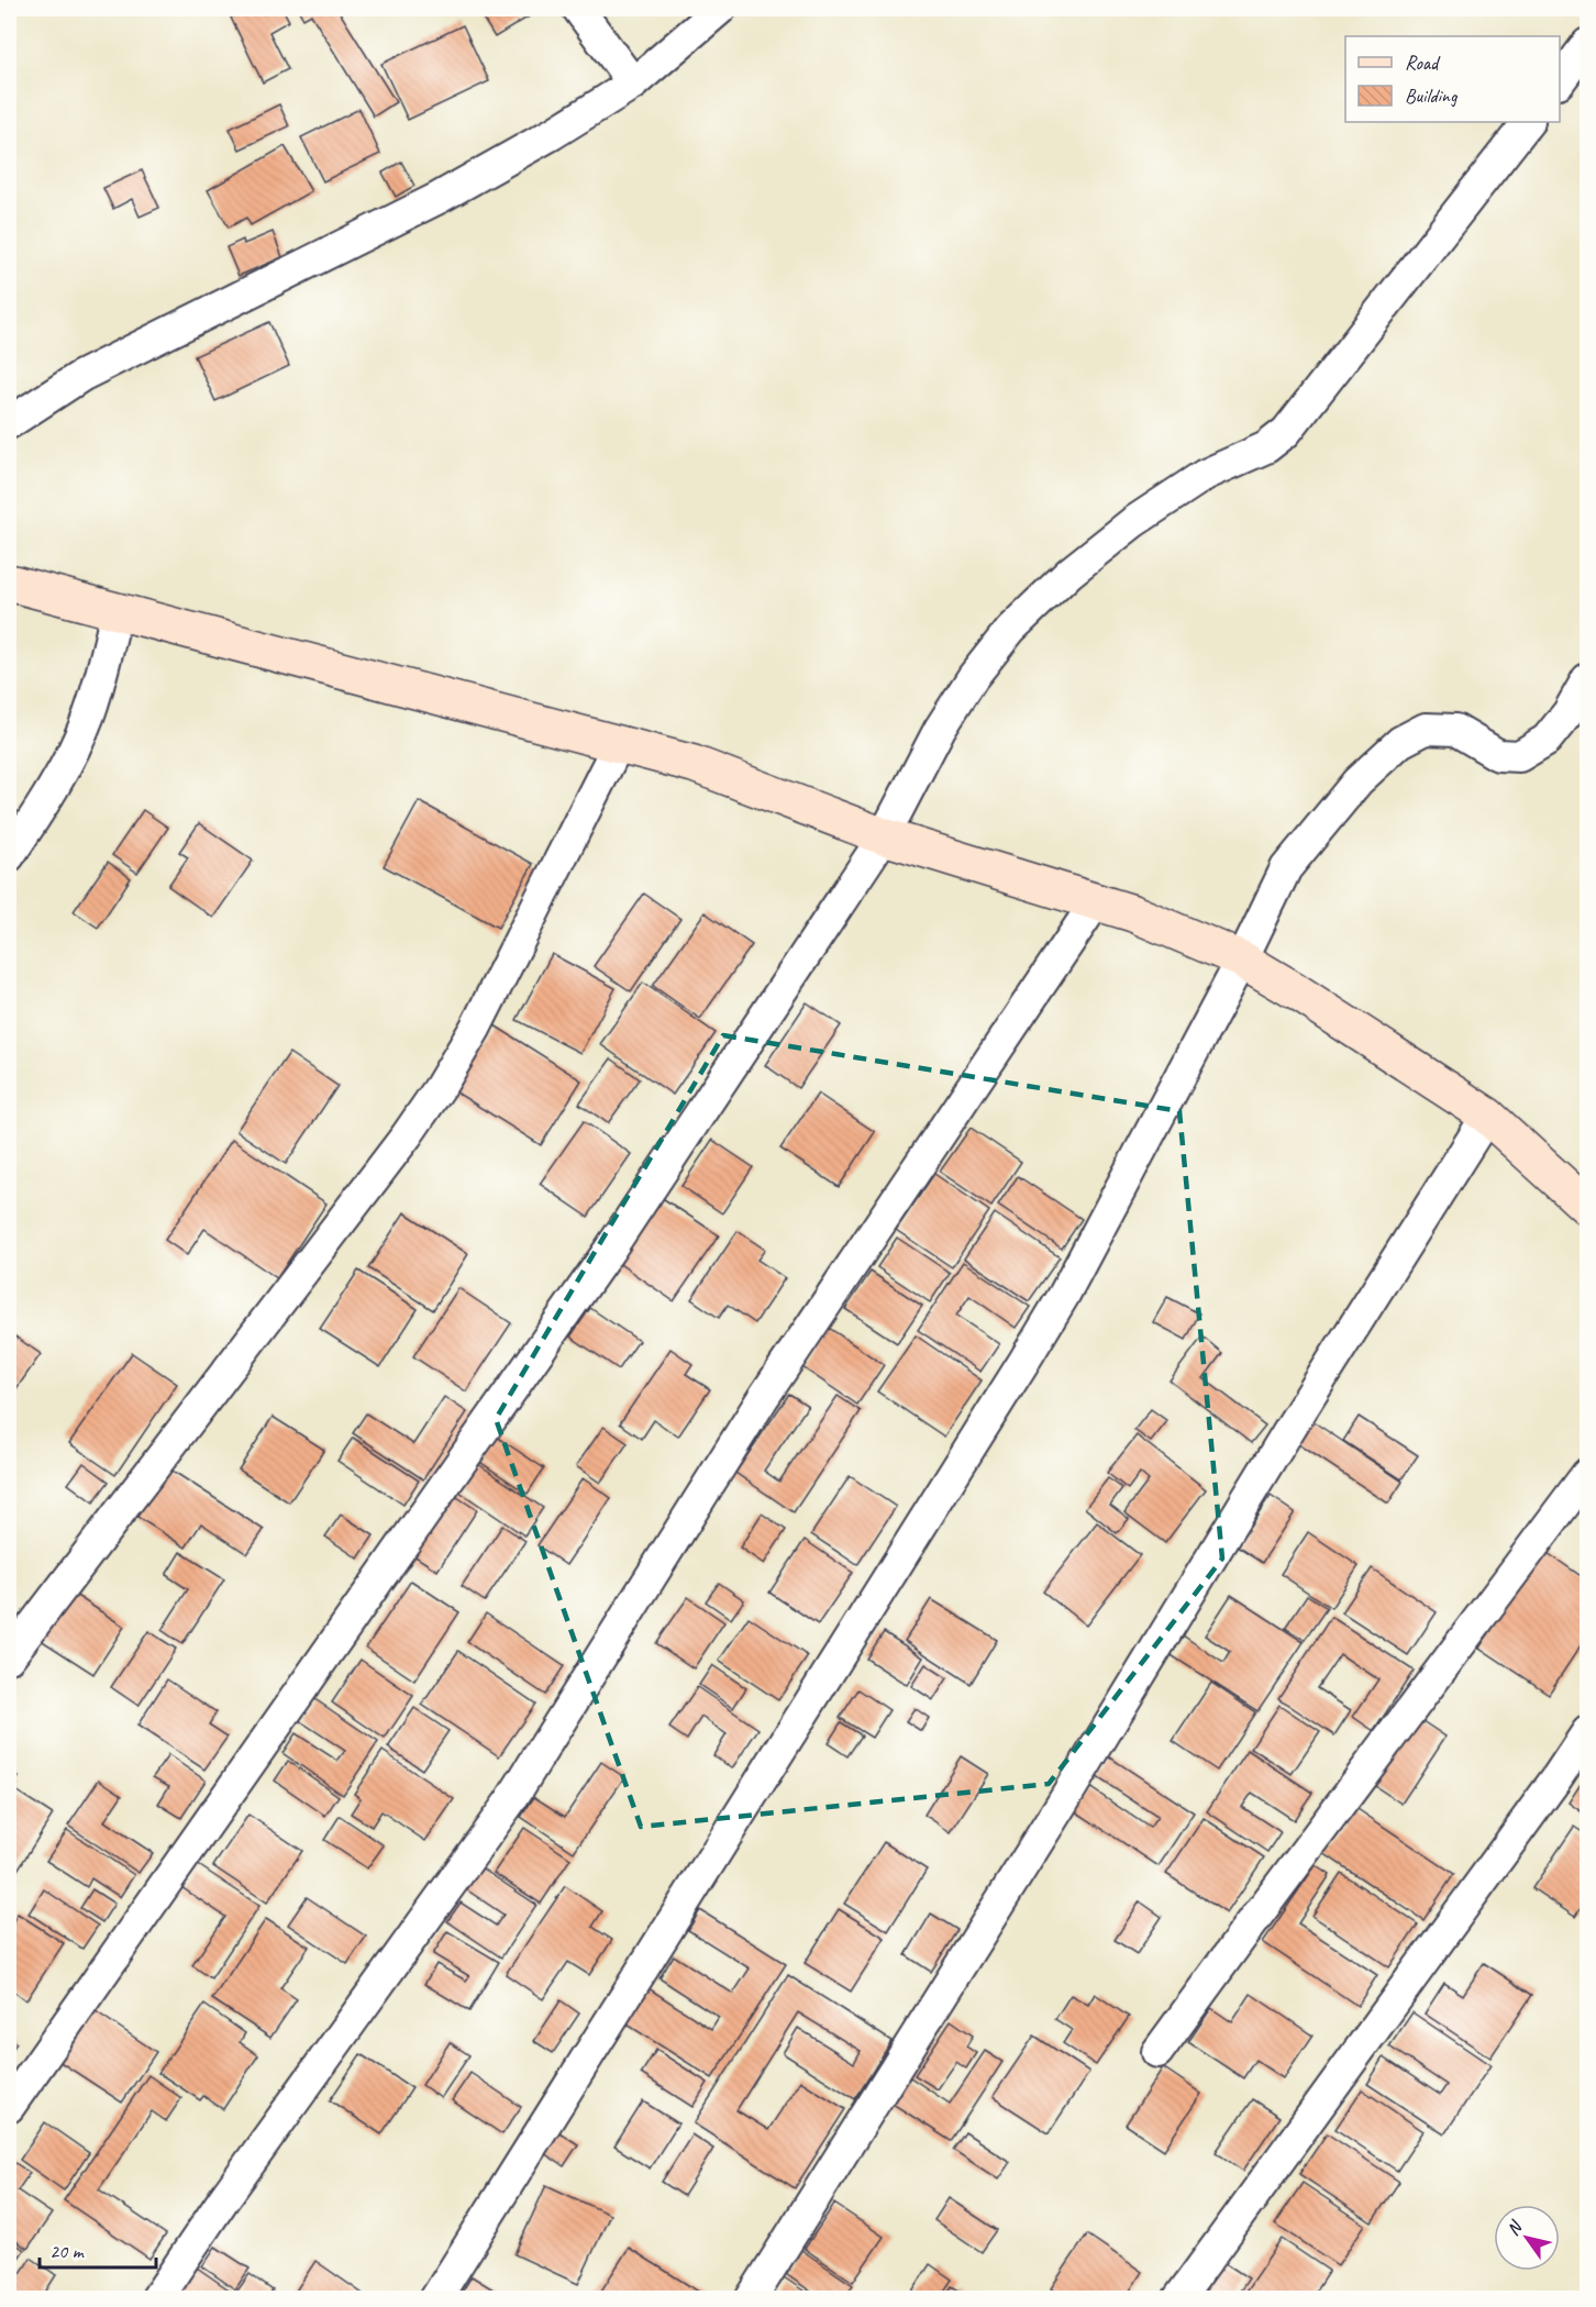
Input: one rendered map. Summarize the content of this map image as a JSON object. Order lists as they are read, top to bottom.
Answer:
{
  "legend": ["Road", "Building"],
  "scale_bar": "20 m",
  "north": "top left"
}
